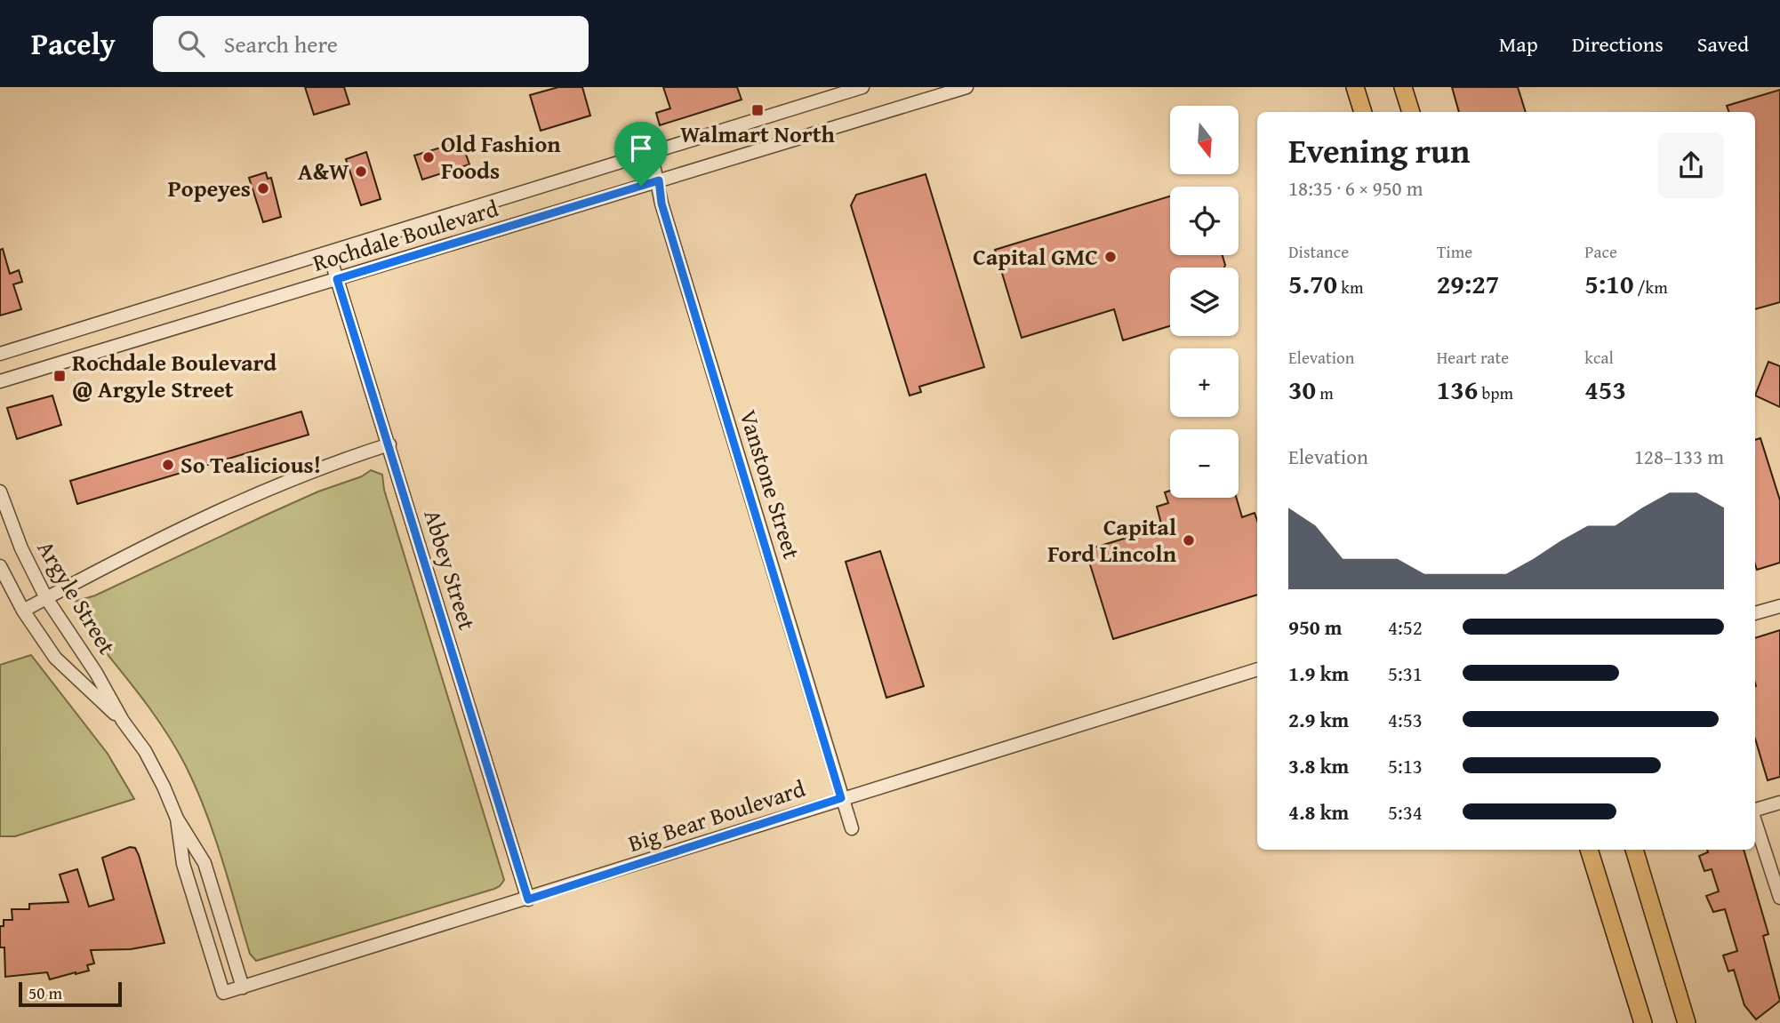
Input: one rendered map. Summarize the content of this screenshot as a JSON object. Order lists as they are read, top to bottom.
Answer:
{
  "streets": {
    "street": [
      "Rochdale Boulevard",
      "Vanstone Street",
      "Abbey Street",
      "Argyle Street",
      "Big Bear Boulevard"
    ]
  },
  "crossings": [
    ["Rochdale Boulevard", "Vanstone Street"],
    ["Rochdale Boulevard", "Abbey Street"],
    ["Vanstone Street", "Big Bear Boulevard"],
    ["Abbey Street", "Big Bear Boulevard"],
    ["Argyle Street", "Big Bear Boulevard"]
  ],
  "places": {
    "transit": ["Walmart North", "Rochdale Boulevard @ Argyle Street"],
    "other": [
      "Old Fashion Foods",
      "A&W",
      "Popeyes",
      "Capital GMC",
      "So Tealicious!",
      "Capital Ford Lincoln"
    ]
  },
  "scale_bar": "50 m",
  "north": "bottom",
  "page": {
    "header": "Pacely",
    "search": "Search here",
    "nav": ["Map", "Directions", "Saved"],
    "map_buttons": ["+", "−"],
    "heading": ["Evening run", "18:35 · 6 × 950 m"],
    "stats": [
      ["Distance", "5.70 km"],
      ["Time", "29:27"],
      ["Pace", "5:10 /km"],
      ["Elevation", "30 m"],
      ["Heart rate", "136 bpm"],
      ["kcal", "453"]
    ],
    "chart": ["Elevation", "128–133 m"],
    "list": [
      {
        "name": "950 m",
        "note": "4:52"
      },
      {
        "name": "1.9 km",
        "note": "5:31"
      },
      {
        "name": "2.9 km",
        "note": "4:53"
      },
      {
        "name": "3.8 km",
        "note": "5:13"
      },
      {
        "name": "4.8 km",
        "note": "5:34"
      }
    ],
    "scale": "50 m"
  }
}
